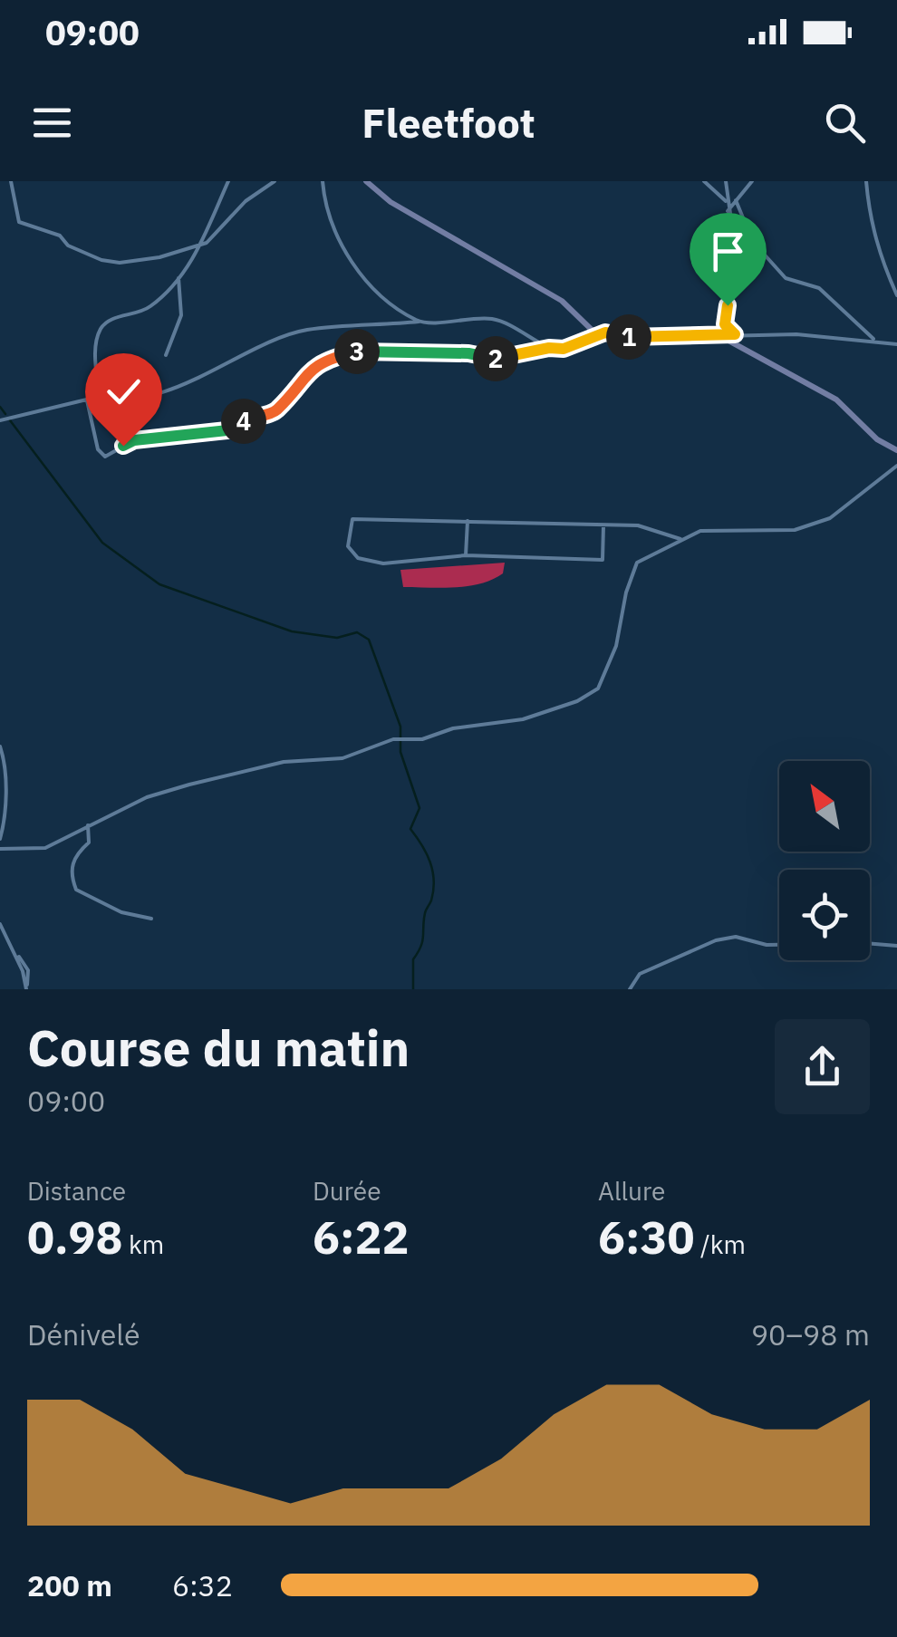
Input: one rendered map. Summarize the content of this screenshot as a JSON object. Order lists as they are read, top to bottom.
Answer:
{
  "north": "top left",
  "page": {
    "status": "09:00",
    "header": "Fleetfoot",
    "pins": [
      "1",
      "3",
      "2",
      "4"
    ],
    "heading": ["Course du matin", "09:00"],
    "stats": [
      ["Distance", "0.98 km"],
      ["Durée", "6:22"],
      ["Allure", "6:30 /km"]
    ],
    "chart": ["Dénivelé", "90–98 m"],
    "list": [
      {
        "name": "200 m",
        "note": "6:32"
      }
    ]
  }
}
